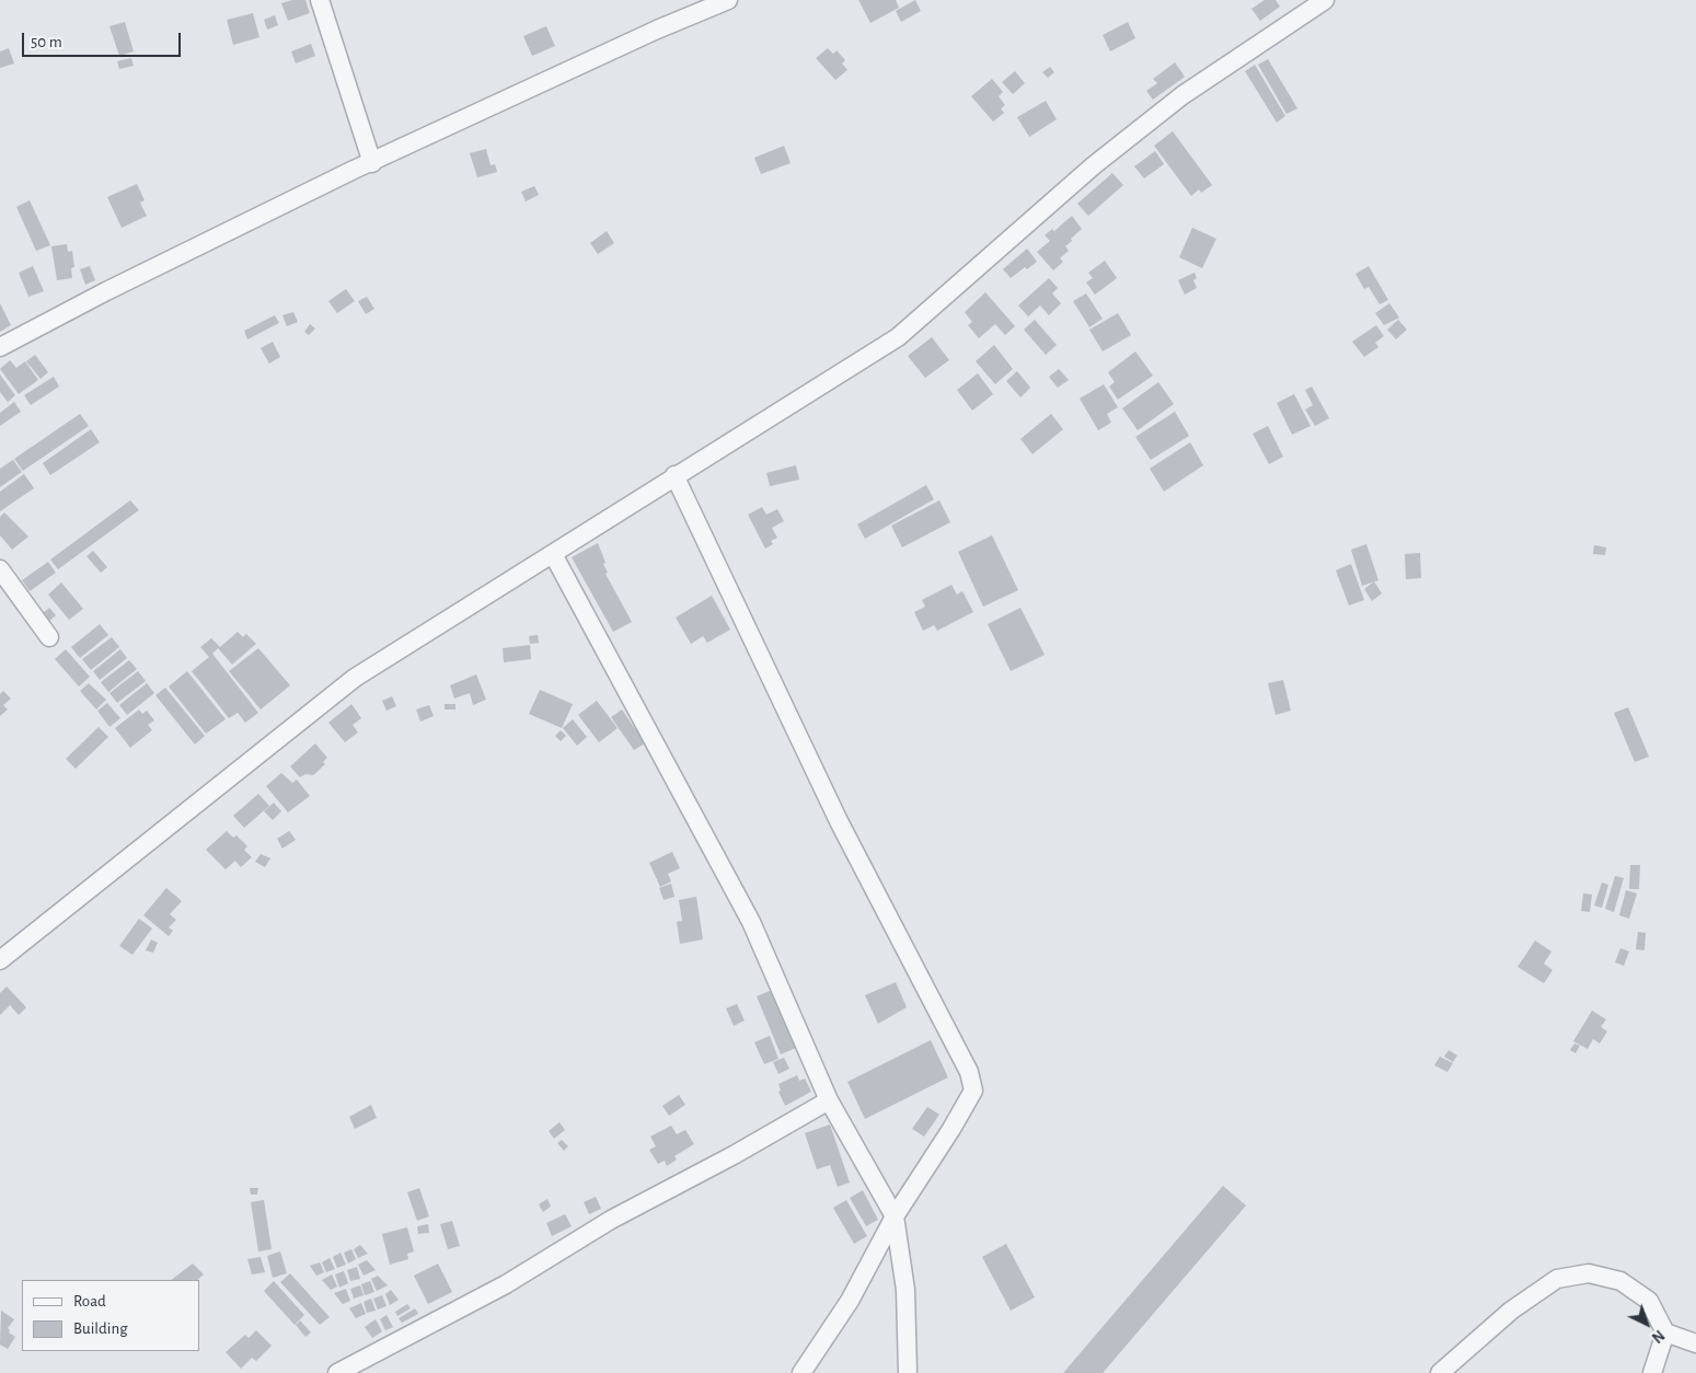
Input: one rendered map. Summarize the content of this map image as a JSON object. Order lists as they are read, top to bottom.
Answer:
{
  "legend": ["Road", "Building"],
  "scale_bar": "50 m",
  "north": "bottom right"
}
